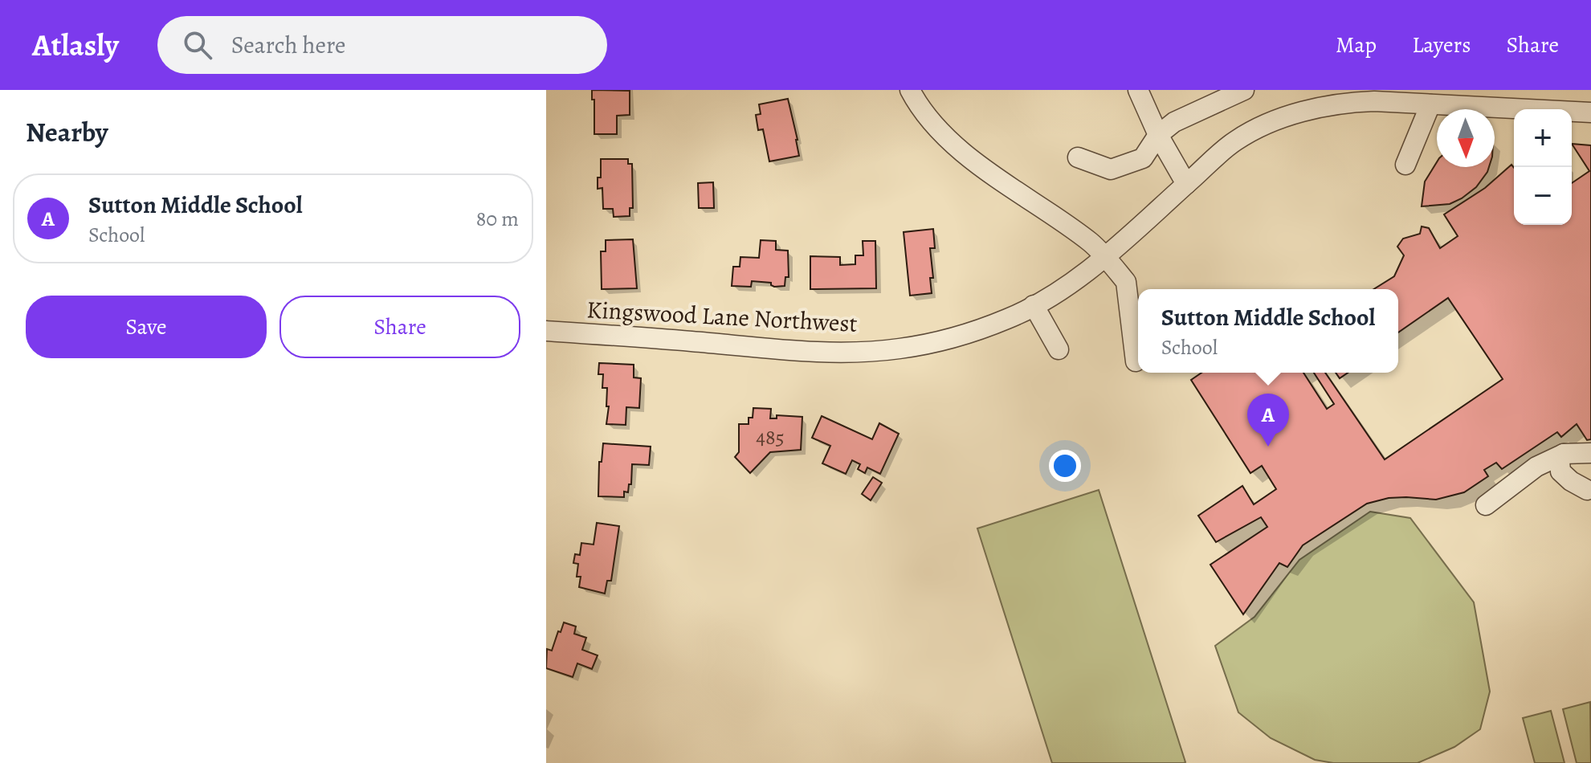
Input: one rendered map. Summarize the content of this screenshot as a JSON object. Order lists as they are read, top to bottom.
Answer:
{
  "streets": {
    "street": ["Kingswood Lane Northwest"]
  },
  "house_numbers": ["485"],
  "north": "bottom",
  "page": {
    "header": "Atlasly",
    "search": "Search here",
    "nav": ["Map", "Layers", "Share"],
    "heading": "Nearby",
    "map_buttons": ["+", "−"],
    "list": [
      {
        "mark": "A",
        "name": "Sutton Middle School",
        "note": "School",
        "value": "80 m"
      }
    ],
    "buttons": ["Save", "Share"],
    "popup": ["Sutton Middle School", "School"],
    "pins": "A"
  }
}
